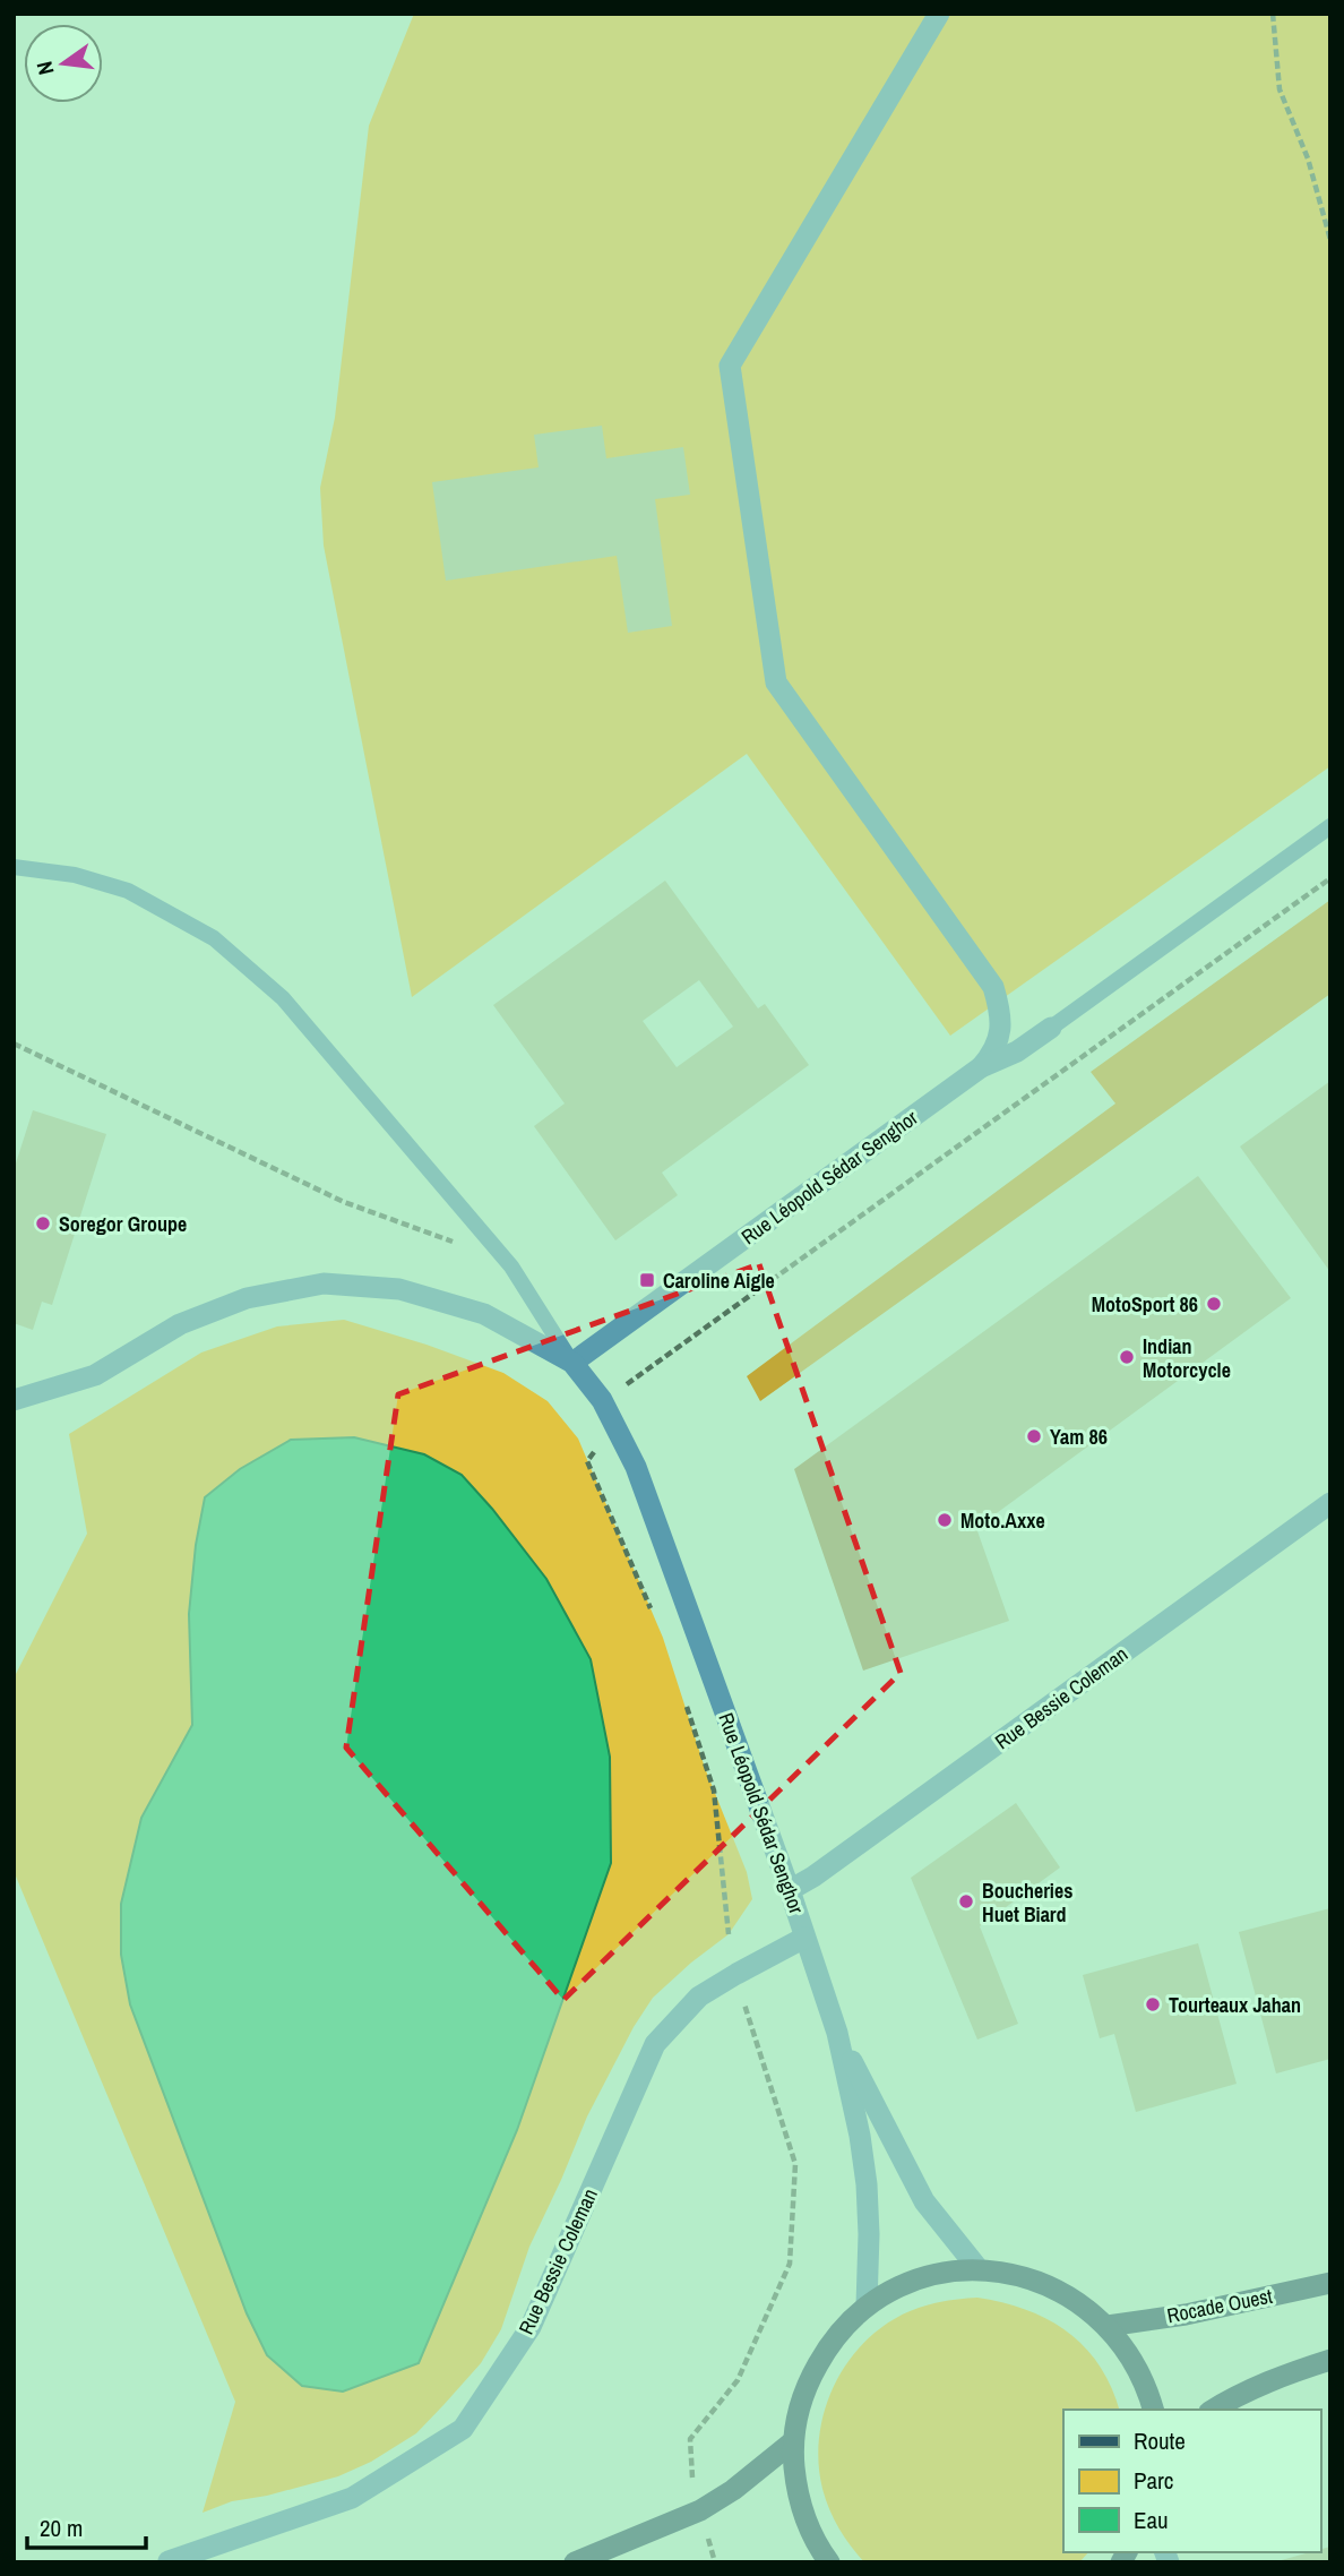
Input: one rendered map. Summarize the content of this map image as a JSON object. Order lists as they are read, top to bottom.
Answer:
{
  "streets": {
    "main road": ["Rocade Ouest"],
    "street": ["Rue Léopold Sédar Senghor", "Rue Bessie Coleman"]
  },
  "crossings": [
    ["Rue Léopold Sédar Senghor", "Rue Bessie Coleman"]
  ],
  "places": {
    "other": [
      "Soregor Groupe",
      "MotoSport 86",
      "Indian Motorcycle",
      "Yam 86",
      "Moto.Axxe",
      "Boucheries Huet Biard",
      "Tourteaux Jahan"
    ],
    "transit": ["Caroline Aigle"]
  },
  "legend": ["Route", "Parc", "Eau"],
  "scale_bar": "20 m",
  "north": "left"
}
